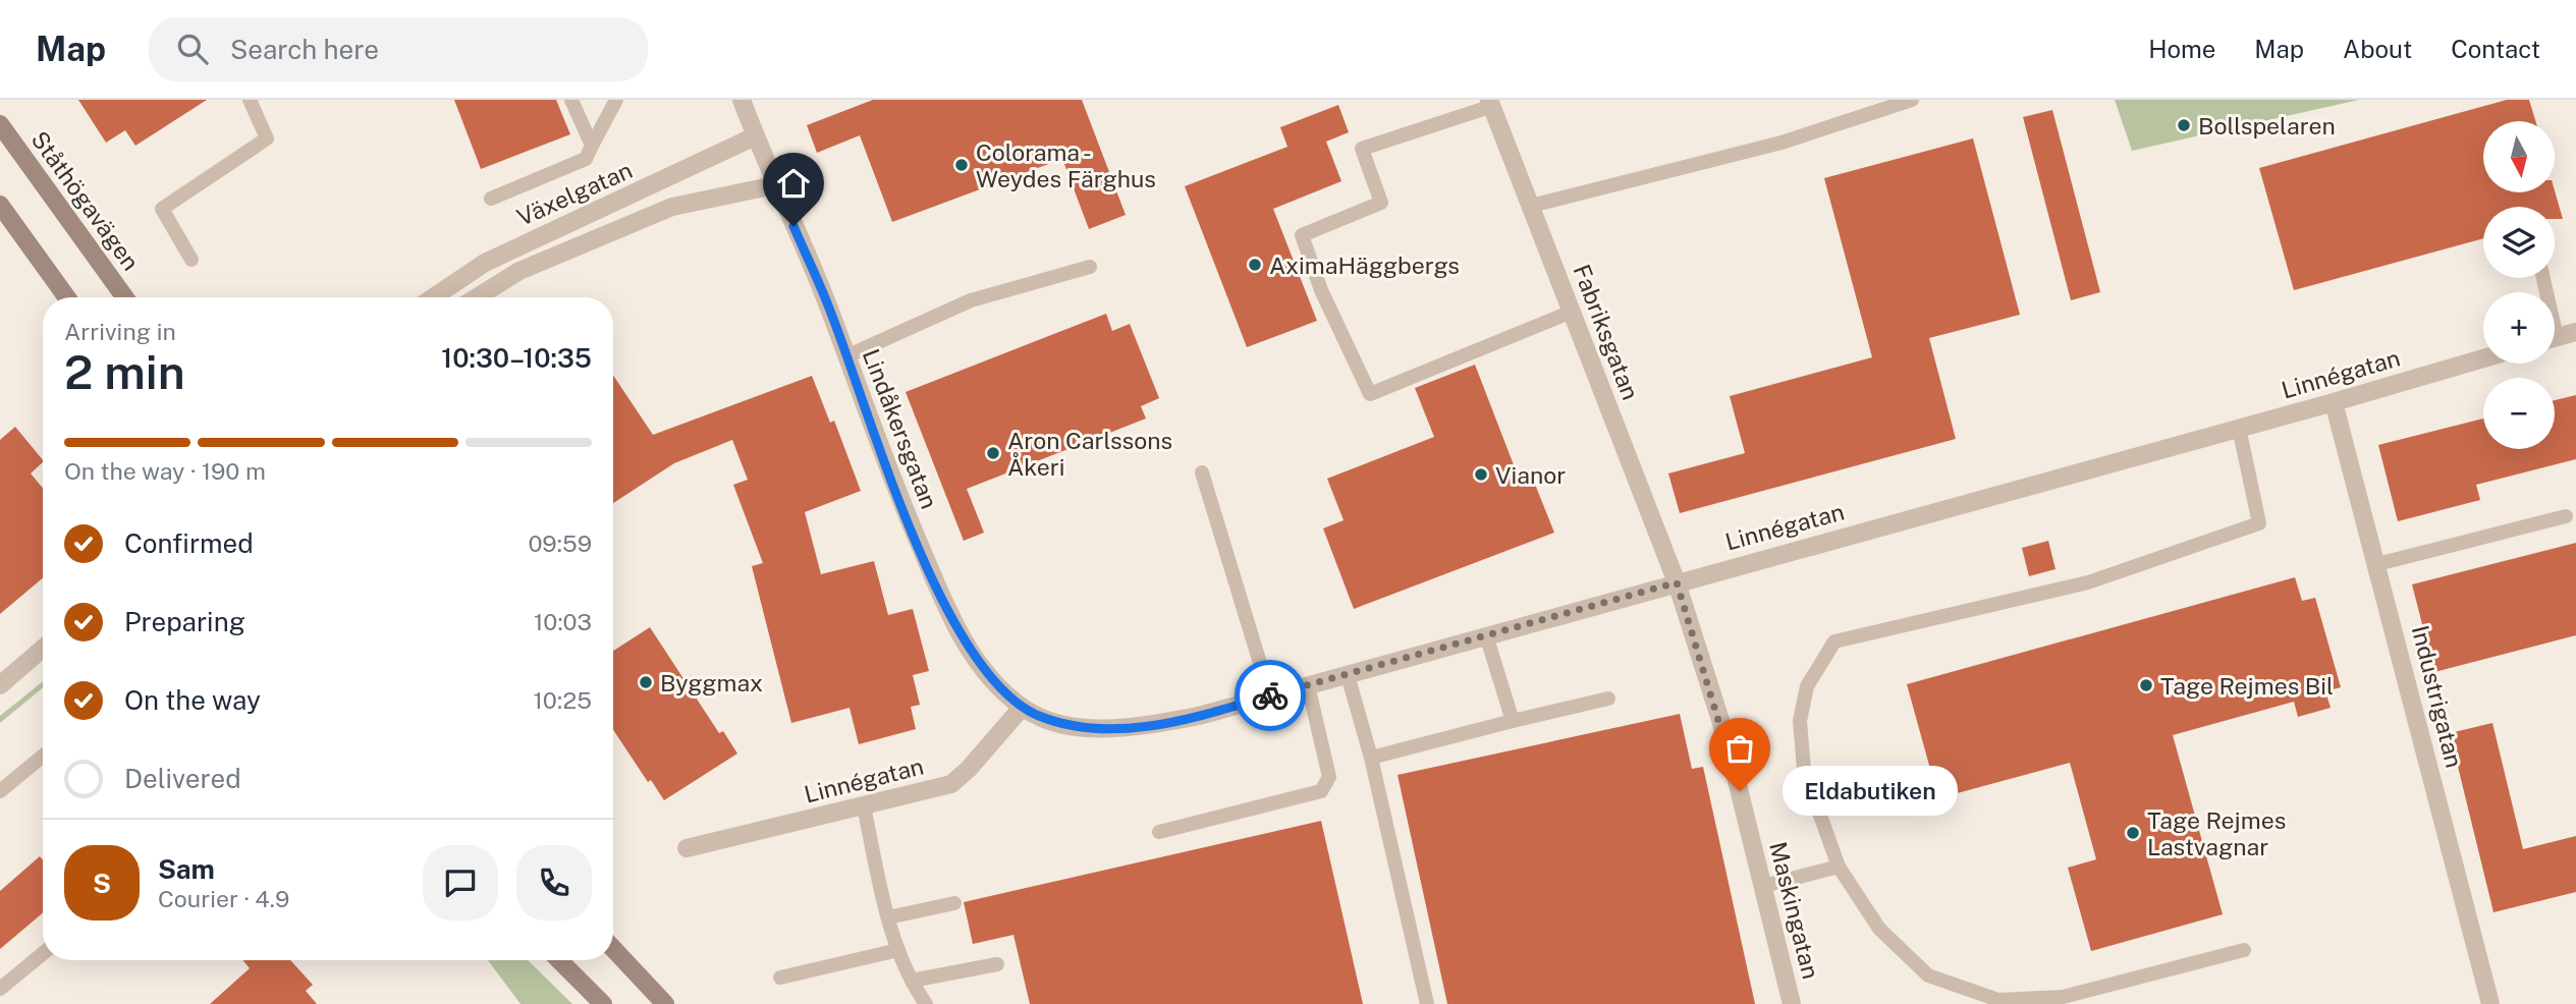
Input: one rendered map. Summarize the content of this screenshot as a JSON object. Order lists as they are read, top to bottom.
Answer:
{
  "streets": {
    "main road": ["Ståthögavägen"],
    "street": [
      "Växelgatan",
      "Fabriksgatan",
      "Linnégatan",
      "Lindåkersgatan",
      "Industrigatan",
      "Maskingatan"
    ]
  },
  "crossings": [
    ["Växelgatan", "Lindåkersgatan"],
    ["Fabriksgatan", "Linnégatan"],
    ["Fabriksgatan", "Maskingatan"],
    ["Linnégatan", "Lindåkersgatan"],
    ["Linnégatan", "Industrigatan"],
    ["Linnégatan", "Maskingatan"]
  ],
  "places": [
    "Bollspelaren",
    "Colorama - Weydes Färghus",
    "AximaHäggbergs",
    "Aron Carlssons Åkeri",
    "Vianor",
    "Byggmax",
    "Tage Rejmes Bil",
    "Eldabutiken",
    "Tage Rejmes Lastvagnar"
  ],
  "north": "bottom",
  "page": {
    "header": "Map",
    "search": "Search here",
    "nav": [
      "Home",
      "Map",
      "About",
      "Contact"
    ],
    "map_buttons": ["+", "−"],
    "heading": ["2 min", "Arriving in", "10:30–10:35"],
    "panel": ["Sam", "Courier · 4.9"],
    "bar": "On the way · 190 m",
    "list": [
      ["Confirmed", "09:59"],
      ["Preparing", "10:03"],
      ["On the way", "10:25"],
      "Delivered"
    ],
    "bubble": "Eldabutiken",
    "round": "S"
  }
}
